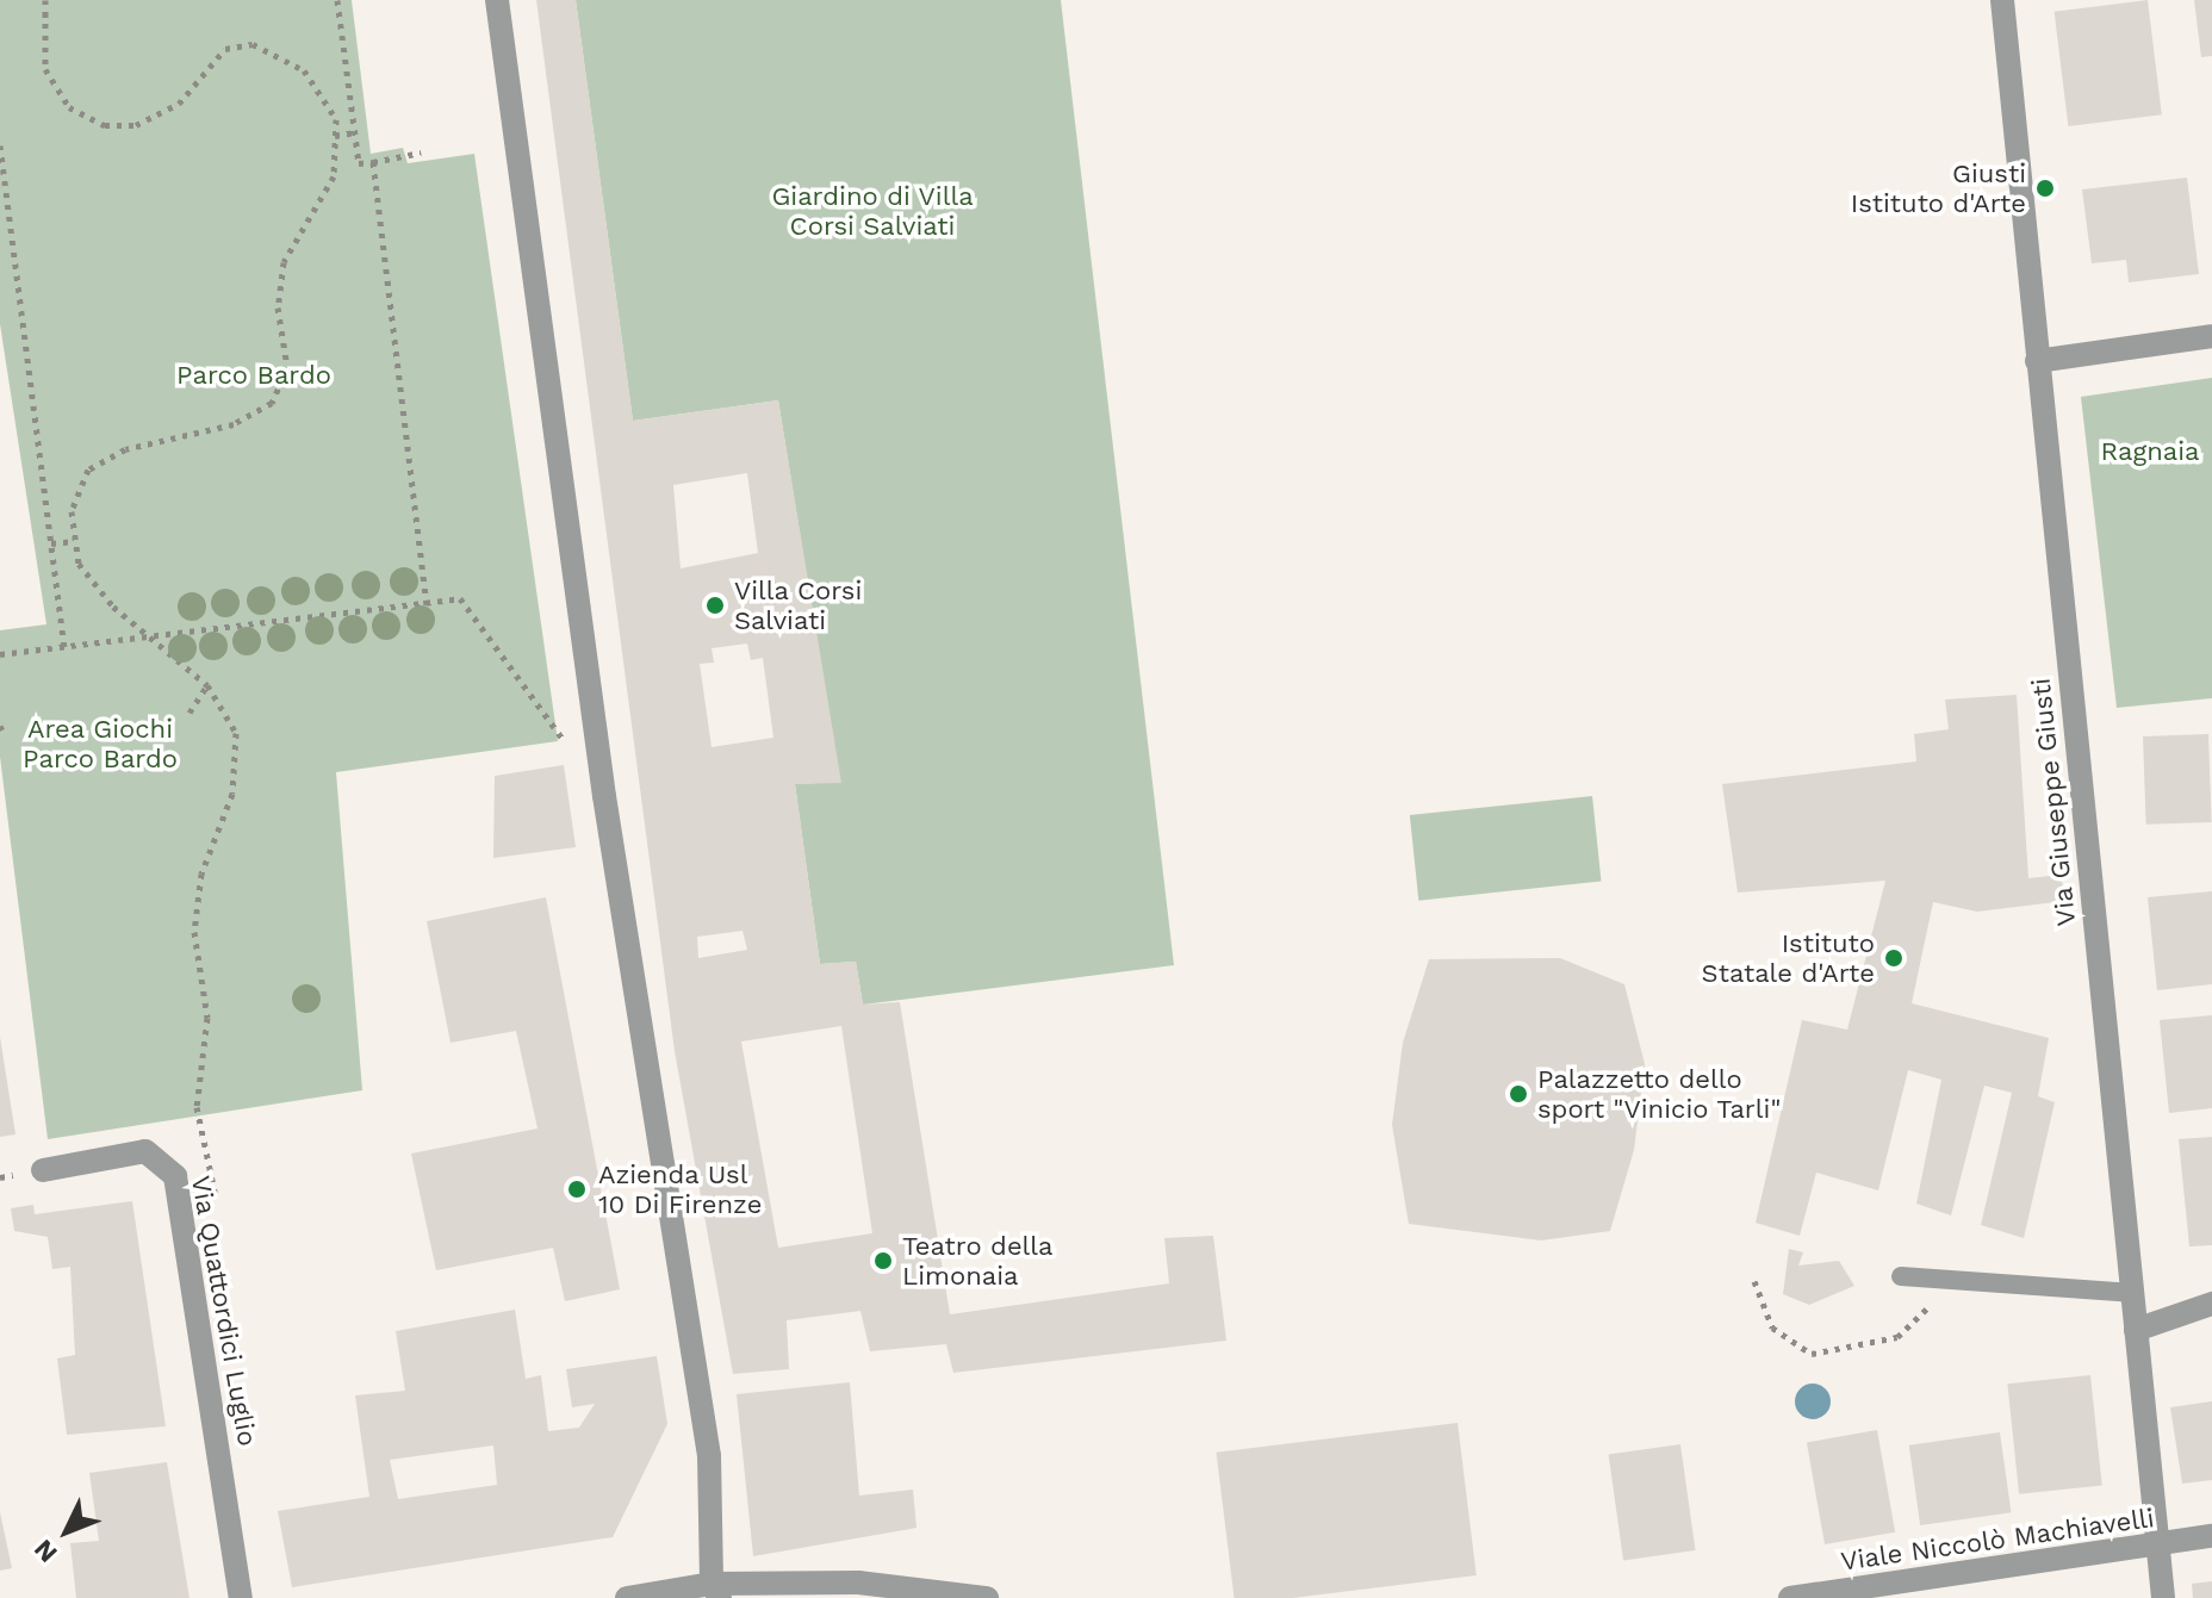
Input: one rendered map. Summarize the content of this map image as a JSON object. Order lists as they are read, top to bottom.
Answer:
{
  "streets": {
    "street": ["Via Giuseppe Giusti", "Via Quattordici Luglio", "Viale Niccolò Machiavelli"]
  },
  "crossings": [
    ["Via Giuseppe Giusti", "Viale Niccolò Machiavelli"]
  ],
  "parks": [
    "Giardino di Villa Corsi Salviati",
    "Parco Bardo",
    "Ragnaia",
    "Area Giochi Parco Bardo"
  ],
  "places": [
    "Giusti Istituto d'Arte",
    "Villa Corsi Salviati",
    "Istituto Statale d'Arte",
    "Palazzetto dello sport \"Vinicio Tarli\"",
    "Azienda Usl 10 Di Firenze",
    "Teatro della Limonaia"
  ],
  "north": "bottom left"
}
